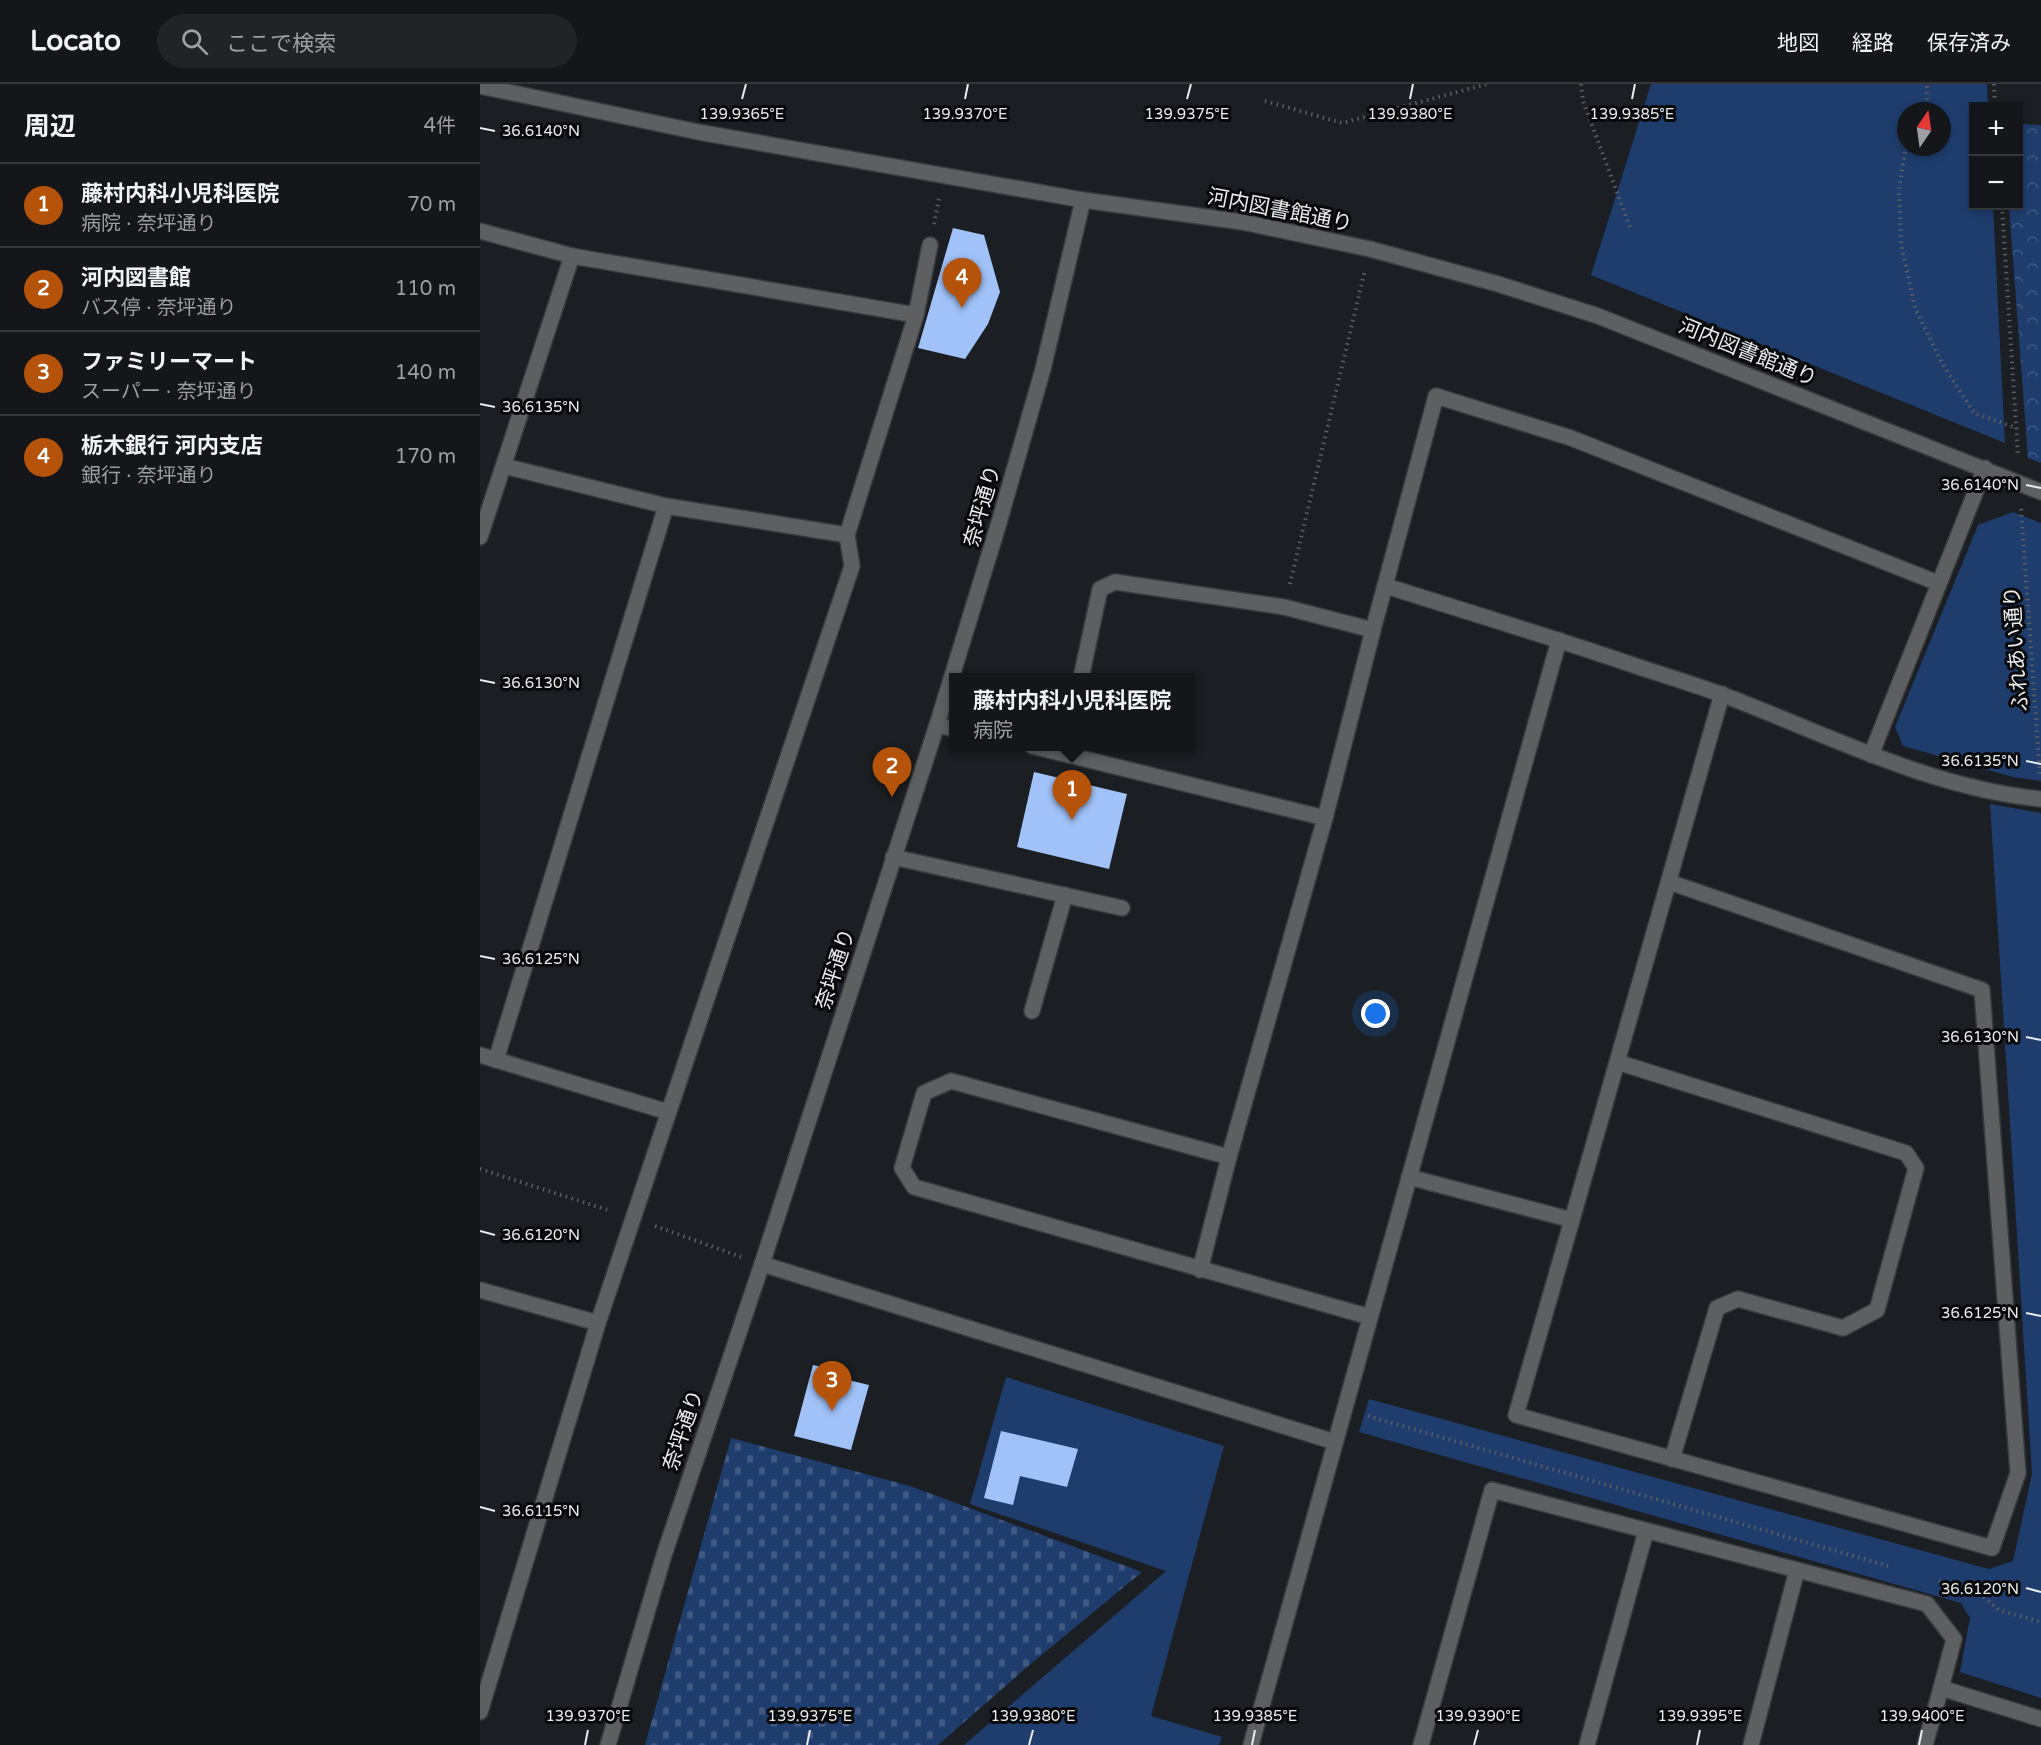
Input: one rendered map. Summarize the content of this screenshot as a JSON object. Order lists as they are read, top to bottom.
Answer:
{
  "streets": {
    "street": ["河内図書館通り", "奈坪通り"],
    "path": ["ふれあい通り"]
  },
  "crossings": [
    ["河内図書館通り", "奈坪通り"]
  ],
  "north": "top",
  "page": {
    "header": "Locato",
    "search": "ここで検索",
    "nav": ["地図", "経路", "保存済み"],
    "heading": ["周辺", "4件"],
    "map_buttons": ["+", "−"],
    "list": [
      {
        "mark": "1",
        "name": "藤村内科小児科医院",
        "note": "病院 · 奈坪通り",
        "value": "70 m"
      },
      {
        "mark": "2",
        "name": "河内図書館",
        "note": "バス停 · 奈坪通り",
        "value": "110 m"
      },
      {
        "mark": "3",
        "name": "ファミリーマート",
        "note": "スーパー · 奈坪通り",
        "value": "140 m"
      },
      {
        "mark": "4",
        "name": "栃木銀行 河内支店",
        "note": "銀行 · 奈坪通り",
        "value": "170 m"
      }
    ],
    "pins": [
      "4",
      "2",
      "1",
      "3"
    ],
    "popup": ["藤村内科小児科医院", "病院"]
  },
  "coordinates": [
    "139.9365°E",
    "139.9370°E",
    "139.9375°E",
    "139.9380°E",
    "139.9385°E",
    "36.6140°N",
    "36.6135°N",
    "36.6130°N",
    "36.6125°N",
    "36.6120°N",
    "36.6115°N",
    "139.9390°E",
    "139.9395°E",
    "139.9400°E"
  ]
}
